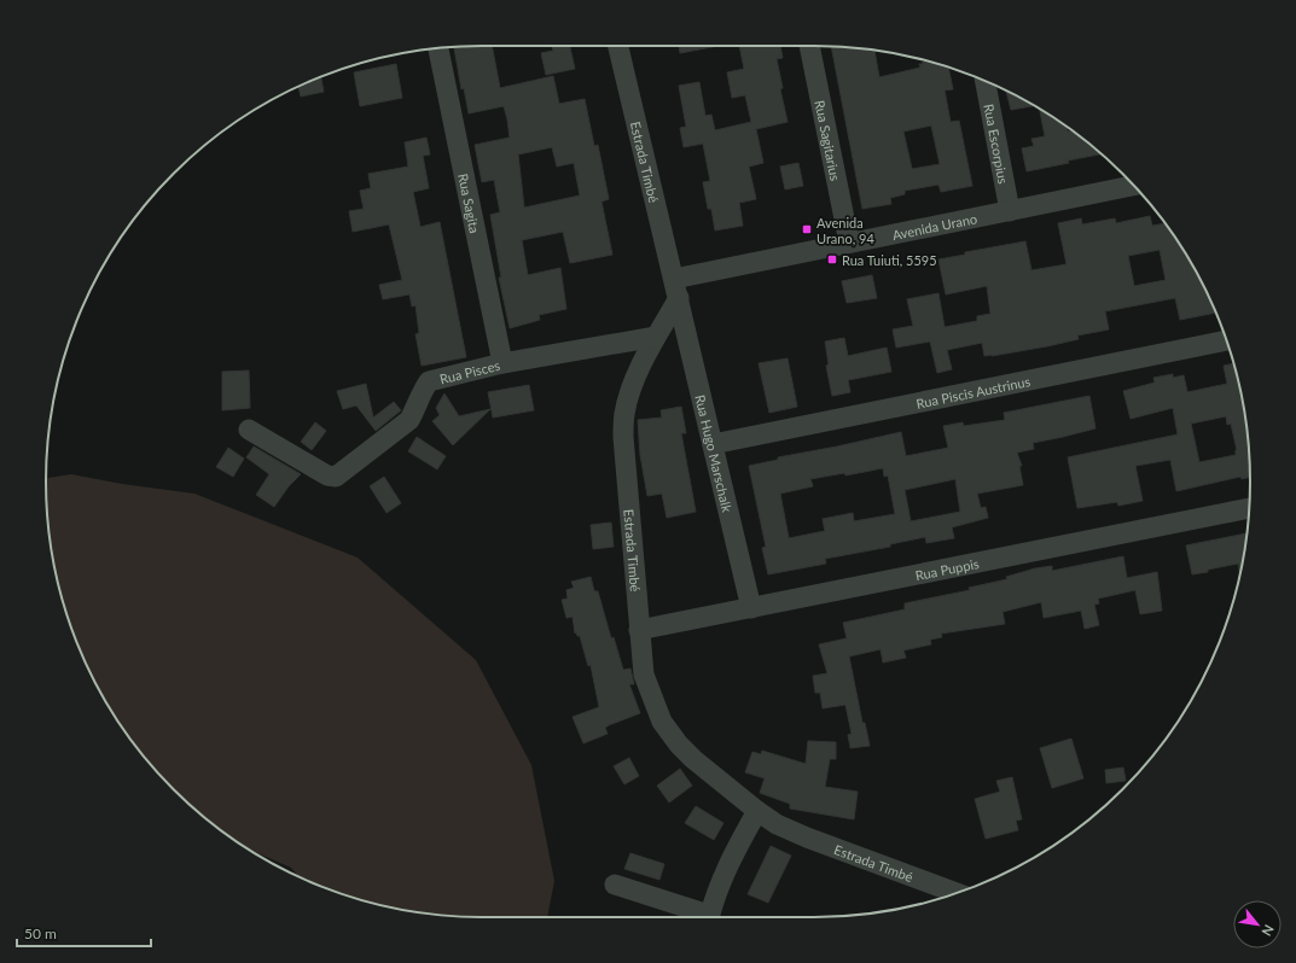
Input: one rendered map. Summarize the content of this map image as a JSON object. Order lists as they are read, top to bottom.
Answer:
{
  "streets": {
    "street": [
      "Rua Sagitarius",
      "Rua Escorpius",
      "Estrada Timbé",
      "Rua Sagita",
      "Avenida Urano",
      "Rua Pisces",
      "Rua Piscis Austrinus",
      "Rua Hugo Marschalk",
      "Rua Puppis"
    ]
  },
  "crossings": [
    ["Rua Sagitarius", "Avenida Urano"],
    ["Rua Escorpius", "Avenida Urano"],
    ["Estrada Timbé", "Avenida Urano"],
    ["Estrada Timbé", "Rua Pisces"],
    ["Estrada Timbé", "Rua Hugo Marschalk"],
    ["Estrada Timbé", "Rua Puppis"],
    ["Rua Sagita", "Rua Pisces"],
    ["Avenida Urano", "Rua Hugo Marschalk"],
    ["Rua Piscis Austrinus", "Rua Hugo Marschalk"],
    ["Rua Hugo Marschalk", "Rua Puppis"]
  ],
  "places": {
    "transit": ["Avenida Urano, 94", "Rua Tuiuti, 5595"]
  },
  "scale_bar": "50 m",
  "north": "bottom right"
}
